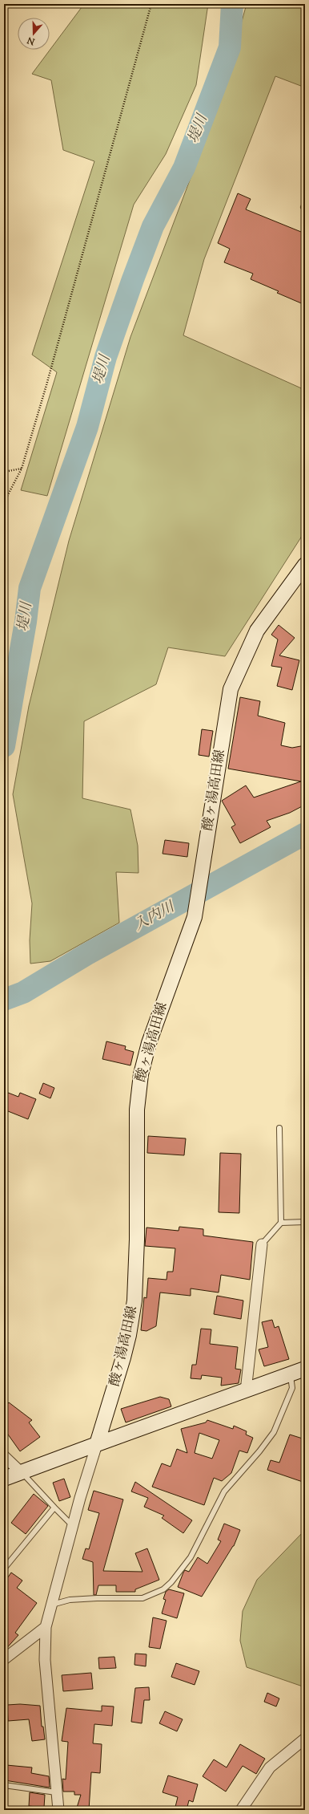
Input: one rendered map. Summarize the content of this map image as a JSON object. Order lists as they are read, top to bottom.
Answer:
{
  "streets": {
    "main road": ["酸ヶ湯高田線"]
  },
  "water": ["堤川", "入内川"],
  "north": "bottom"
}
